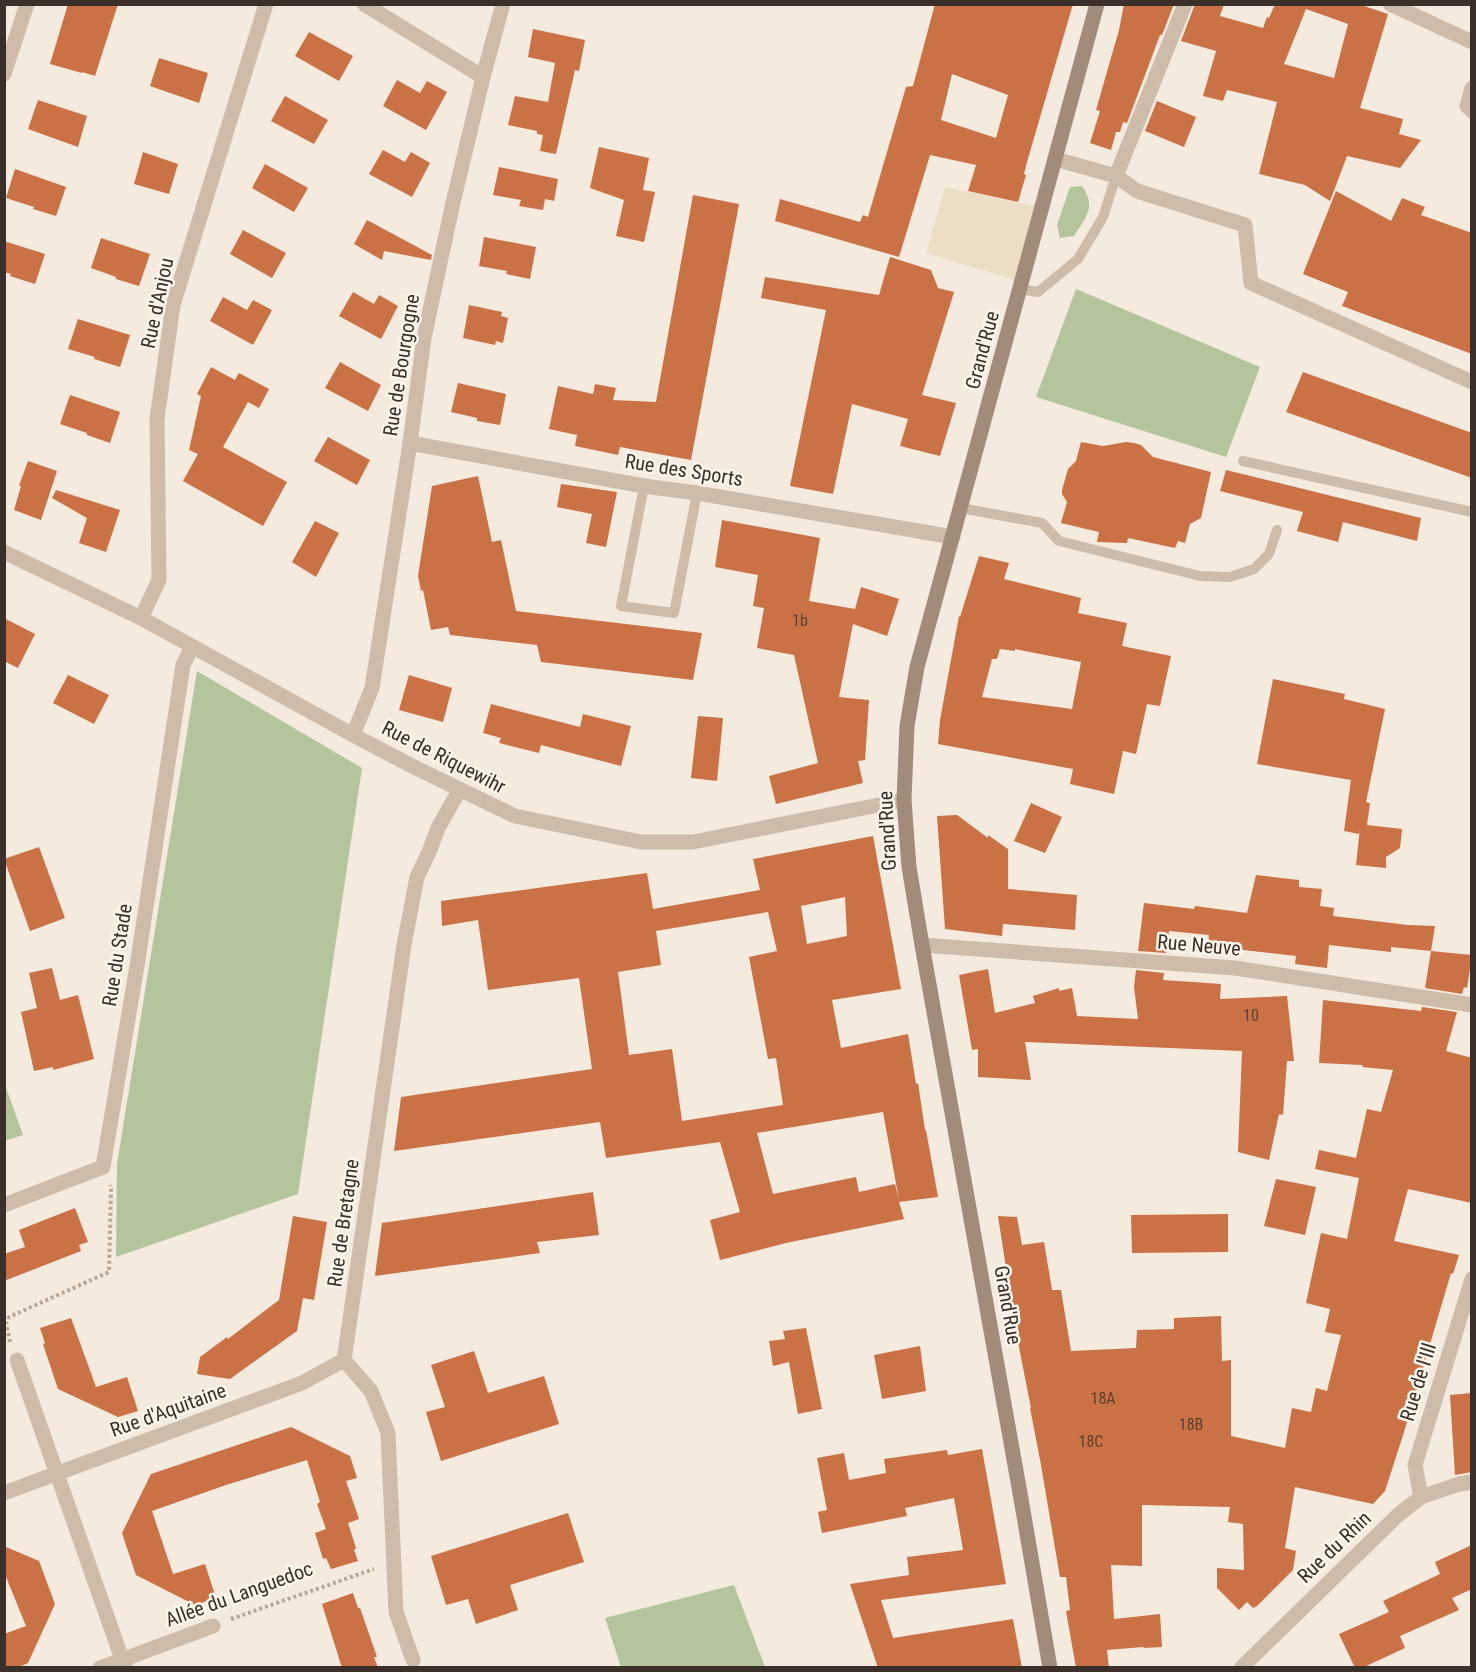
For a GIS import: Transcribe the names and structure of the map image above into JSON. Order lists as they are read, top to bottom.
{
  "streets": {
    "main road": ["Grand'Rue"],
    "street": [
      "Rue d'Anjou",
      "Rue de Bourgogne",
      "Rue des Sports",
      "Rue de Riquewihr",
      "Rue Neuve",
      "Rue du Stade",
      "Rue de Bretagne",
      "Rue de l'Ill",
      "Rue d'Aquitaine",
      "Rue du Rhin",
      "Allée du Languedoc"
    ]
  },
  "crossings": [
    ["Rue d'Anjou", "Rue de Riquewihr"],
    ["Grand'Rue", "Rue des Sports"],
    ["Grand'Rue", "Rue de Riquewihr"],
    ["Grand'Rue", "Rue Neuve"],
    ["Rue de Bourgogne", "Rue des Sports"],
    ["Rue de Bourgogne", "Rue de Riquewihr"],
    ["Rue de Riquewihr", "Rue du Stade"],
    ["Rue de Riquewihr", "Rue de Bretagne"],
    ["Rue de Bretagne", "Rue d'Aquitaine"],
    ["Rue de l'Ill", "Rue du Rhin"]
  ],
  "house_numbers": [
    "1b",
    "10",
    "18A",
    "18B",
    "18C"
  ]
}
